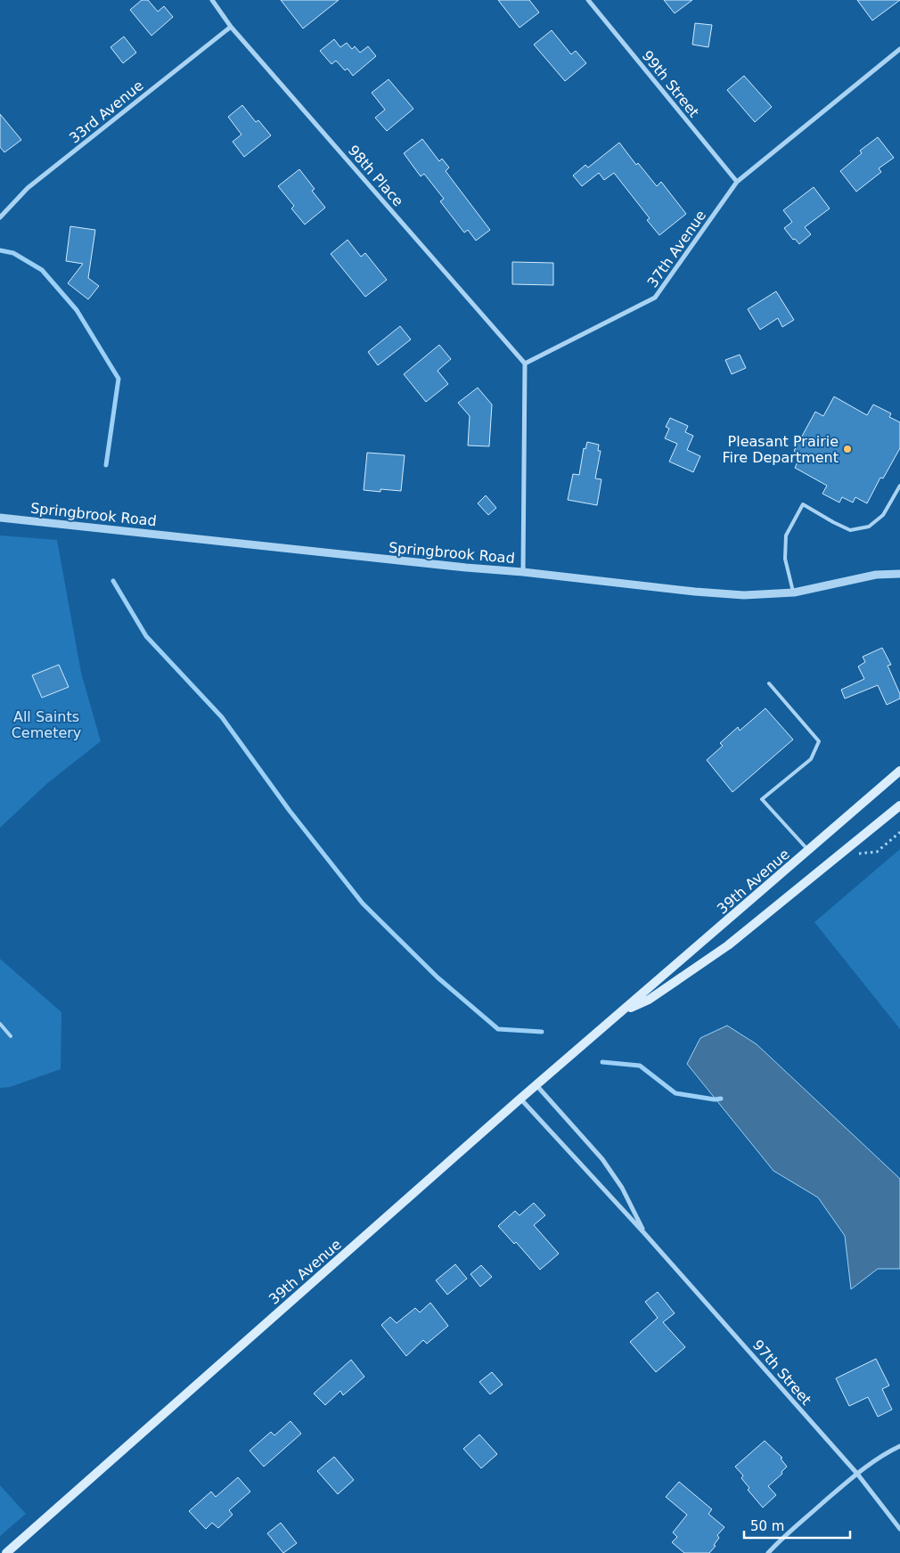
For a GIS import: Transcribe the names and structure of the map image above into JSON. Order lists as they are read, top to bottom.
{
  "streets": {
    "main road": ["39th Avenue"],
    "street": [
      "99th Street",
      "33rd Avenue",
      "98th Place",
      "37th Avenue",
      "Springbrook Road",
      "97th Street"
    ]
  },
  "crossings": [
    ["99th Street", "37th Avenue"],
    ["33rd Avenue", "98th Place"],
    ["98th Place", "37th Avenue"],
    ["39th Avenue", "97th Street"]
  ],
  "parks": ["All Saints Cemetery"],
  "places": ["Pleasant Prairie Fire Department"],
  "scale_bar": "50 m"
}
